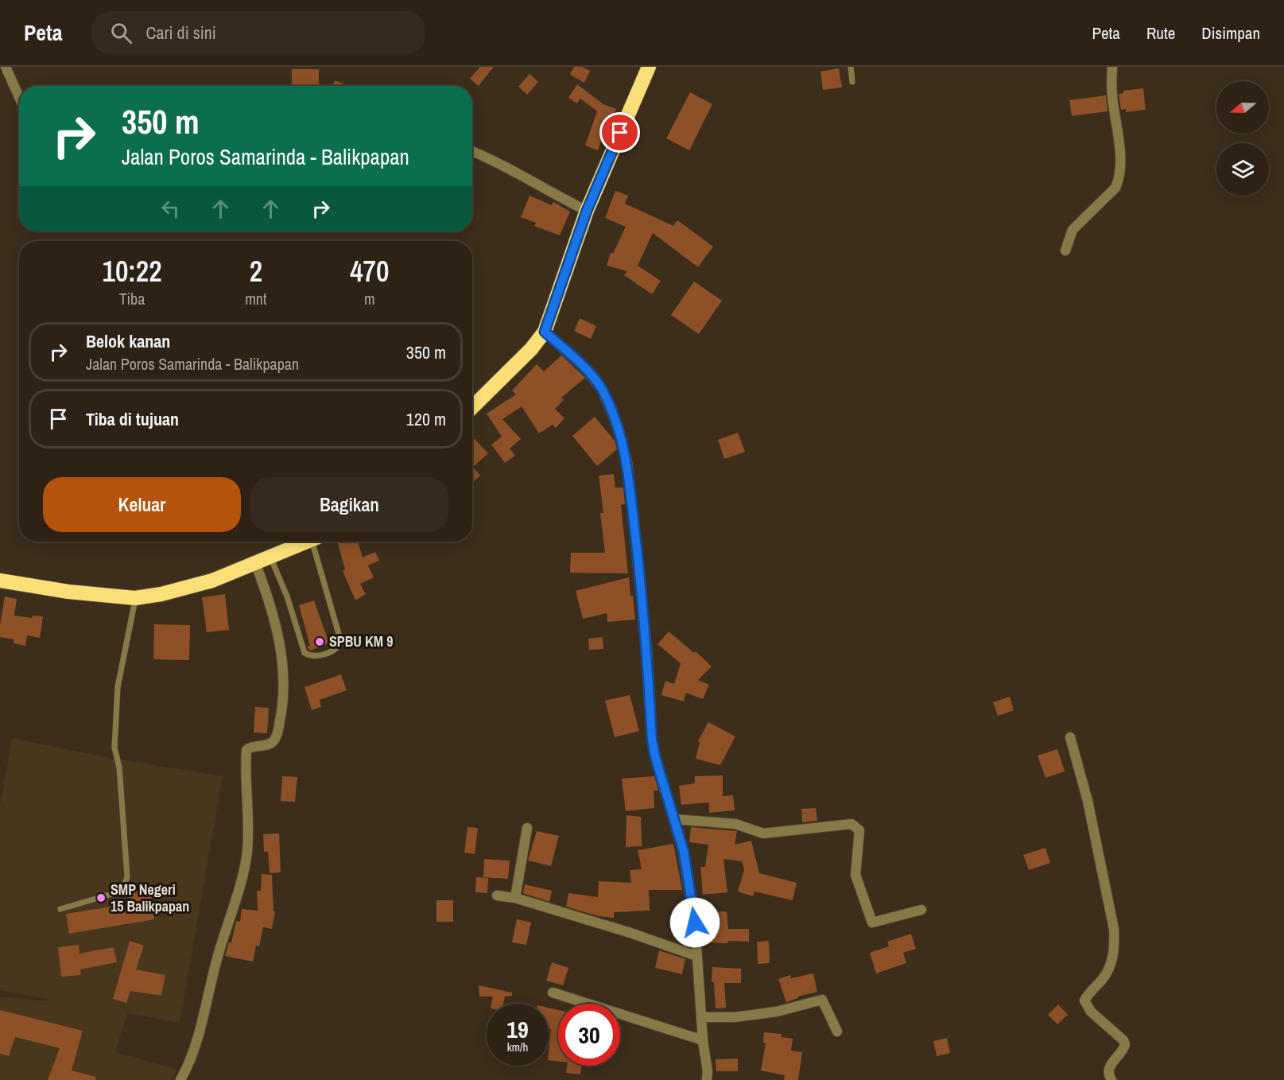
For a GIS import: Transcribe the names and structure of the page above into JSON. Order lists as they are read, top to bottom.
{
  "places": ["SPBU KM 9", "SMP Negeri 15 Balikpapan"],
  "north": "left",
  "page": {
    "header": "Peta",
    "search": "Cari di sini",
    "nav": ["Peta", "Rute", "Disimpan"],
    "turn": ["350 m", "Jalan Poros Samarinda - Balikpapan"],
    "eta": [
      "10:22",
      "Tiba",
      "2",
      "mnt",
      "470",
      "m"
    ],
    "list": [
      {
        "name": "Belok kanan",
        "note": "Jalan Poros Samarinda - Balikpapan",
        "value": "350 m"
      },
      {
        "name": "Tiba di tujuan",
        "value": "120 m"
      }
    ],
    "buttons": ["Keluar", "Bagikan"],
    "speed": "19 km/h",
    "limit": "30"
  }
}
